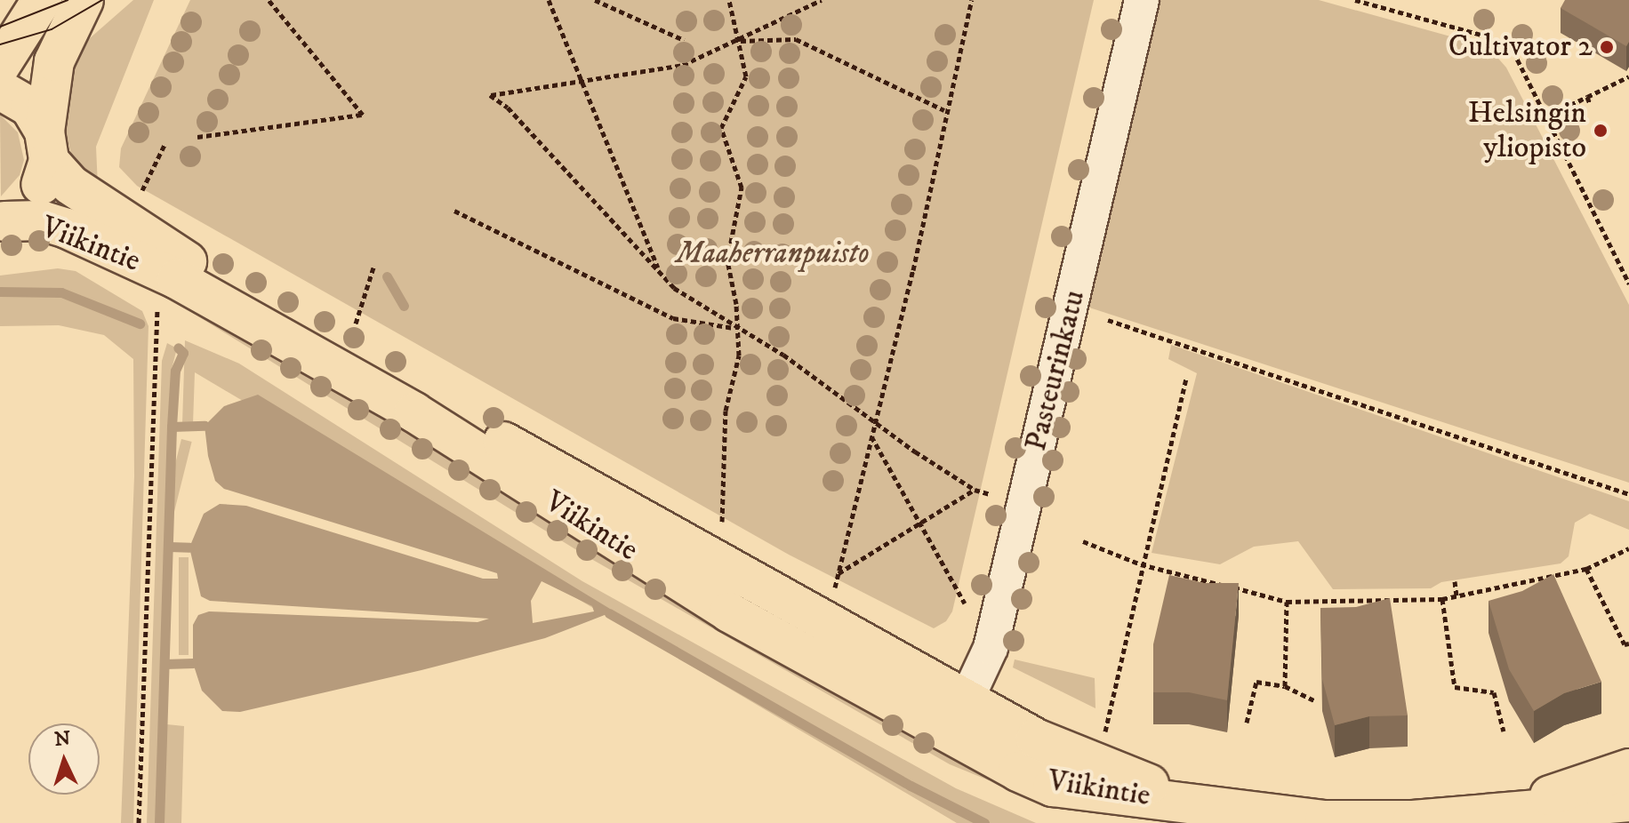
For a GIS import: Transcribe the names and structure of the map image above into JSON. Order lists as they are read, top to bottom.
{
  "streets": {
    "main road": ["Viikintie"],
    "street": ["Pasteurinkatu"]
  },
  "crossings": [
    ["Viikintie", "Pasteurinkatu"]
  ],
  "parks": ["Maaherranpuisto"],
  "places": ["Cultivator 2", "Helsingin yliopisto"],
  "north": "top"
}
